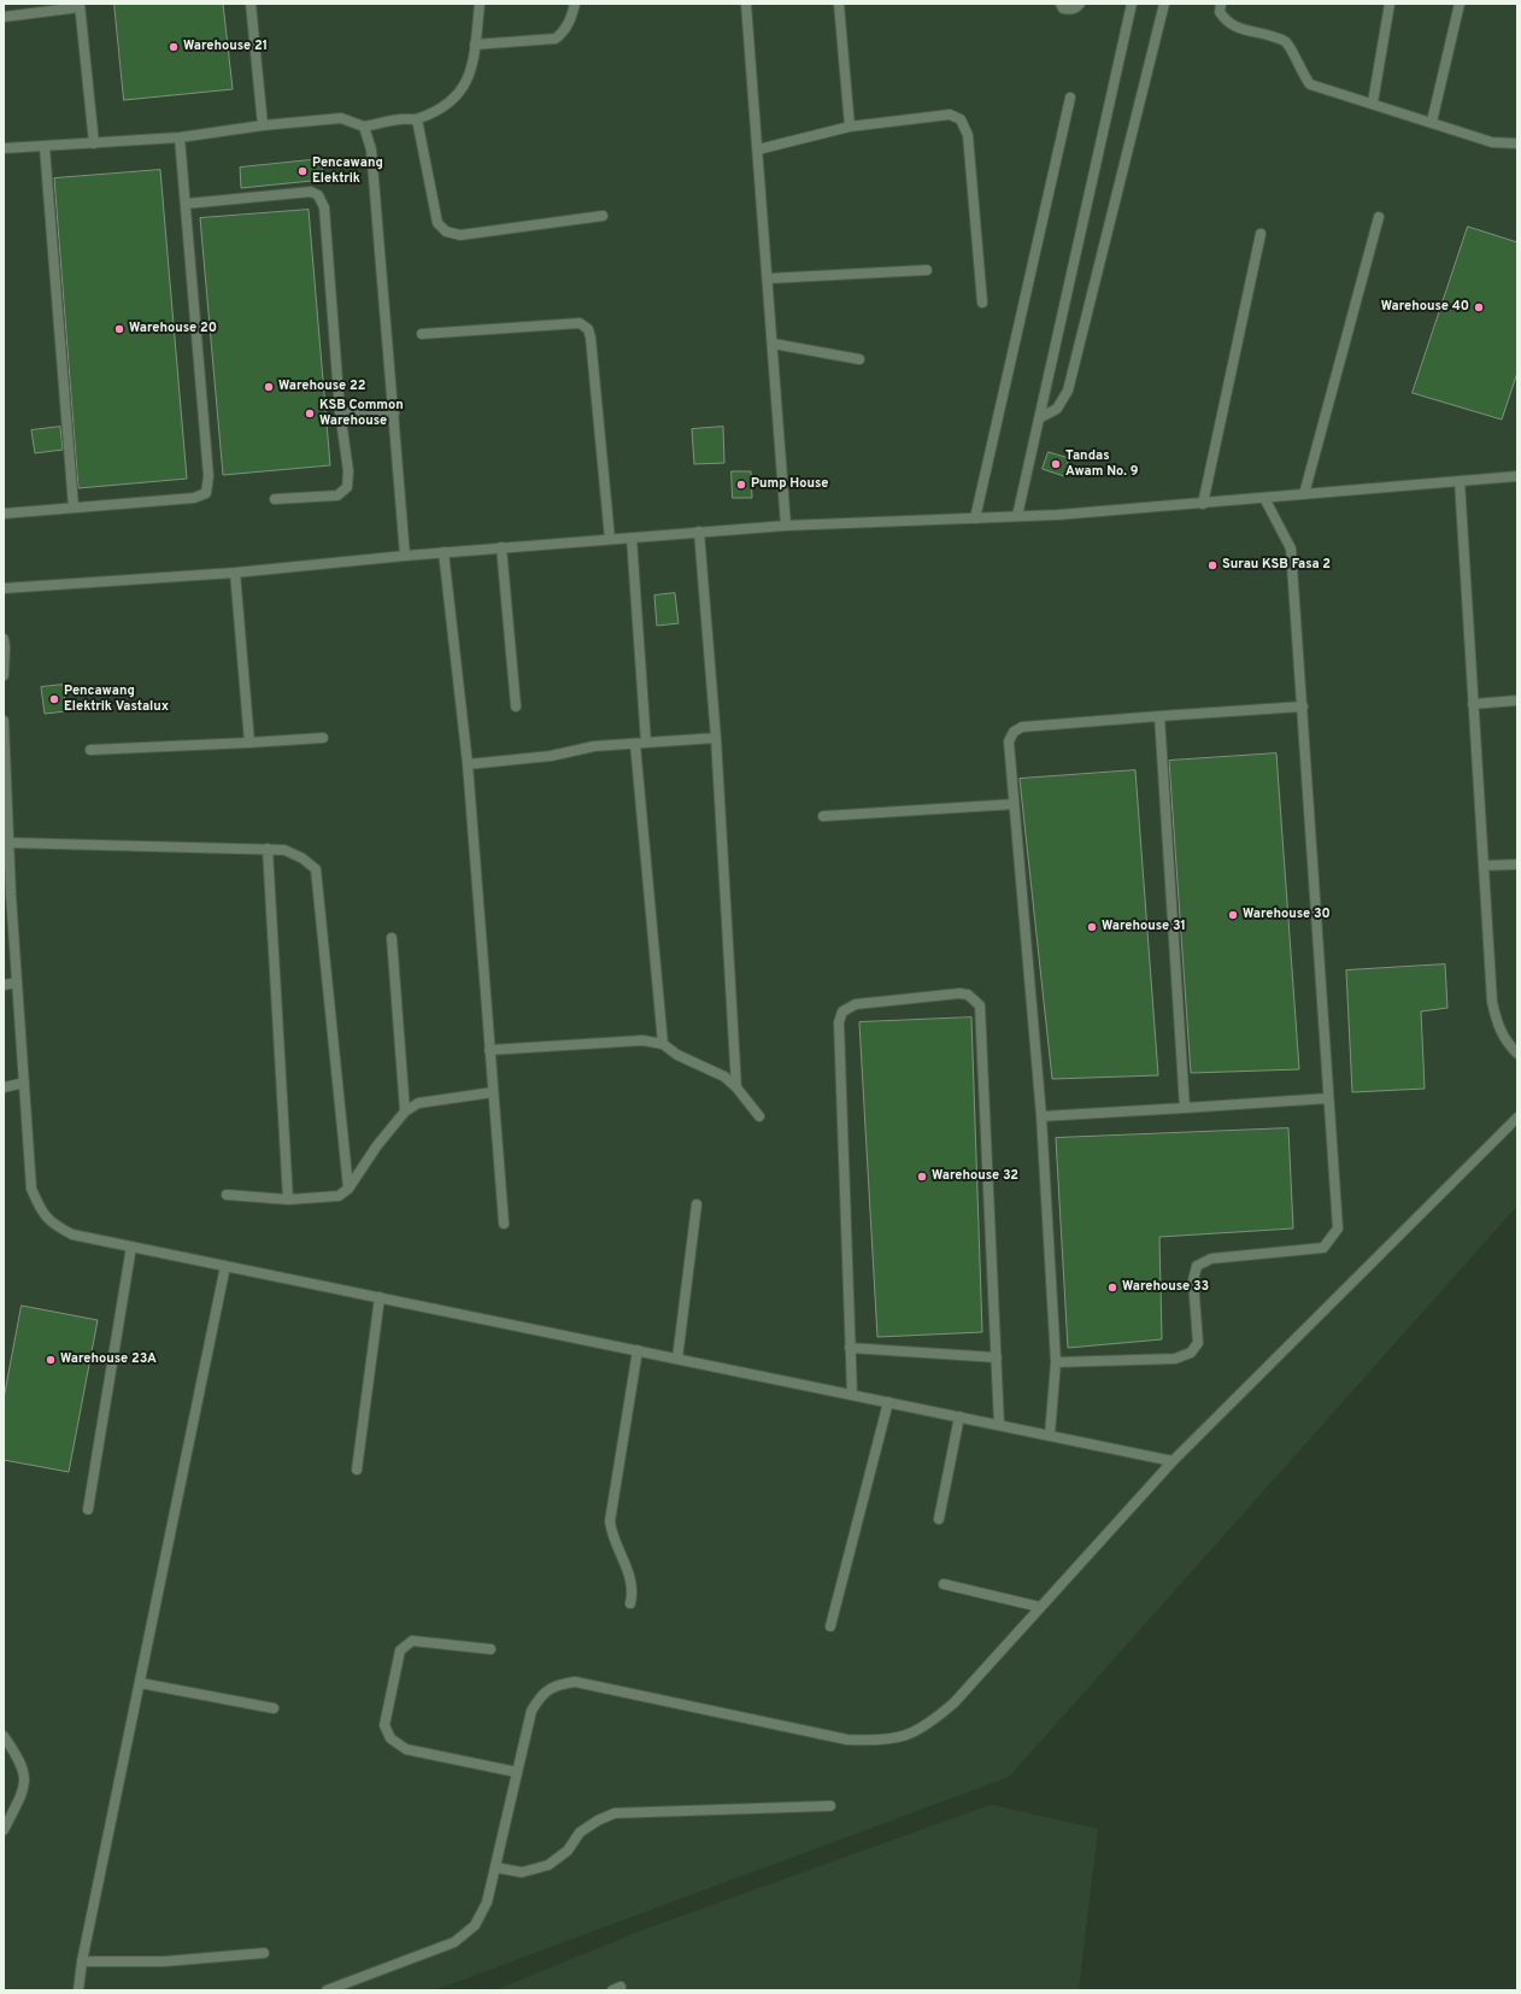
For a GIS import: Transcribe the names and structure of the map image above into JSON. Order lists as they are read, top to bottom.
{
  "places": [
    "Warehouse 21",
    "Pencawang Elektrik",
    "Warehouse 40",
    "Warehouse 20",
    "Warehouse 22",
    "KSB Common Warehouse",
    "Tandas Awam No. 9",
    "Pump House",
    "Surau KSB Fasa 2",
    "Pencawang Elektrik Vastalux",
    "Warehouse 30",
    "Warehouse 31",
    "Warehouse 32",
    "Warehouse 33",
    "Warehouse 23A"
  ]
}
